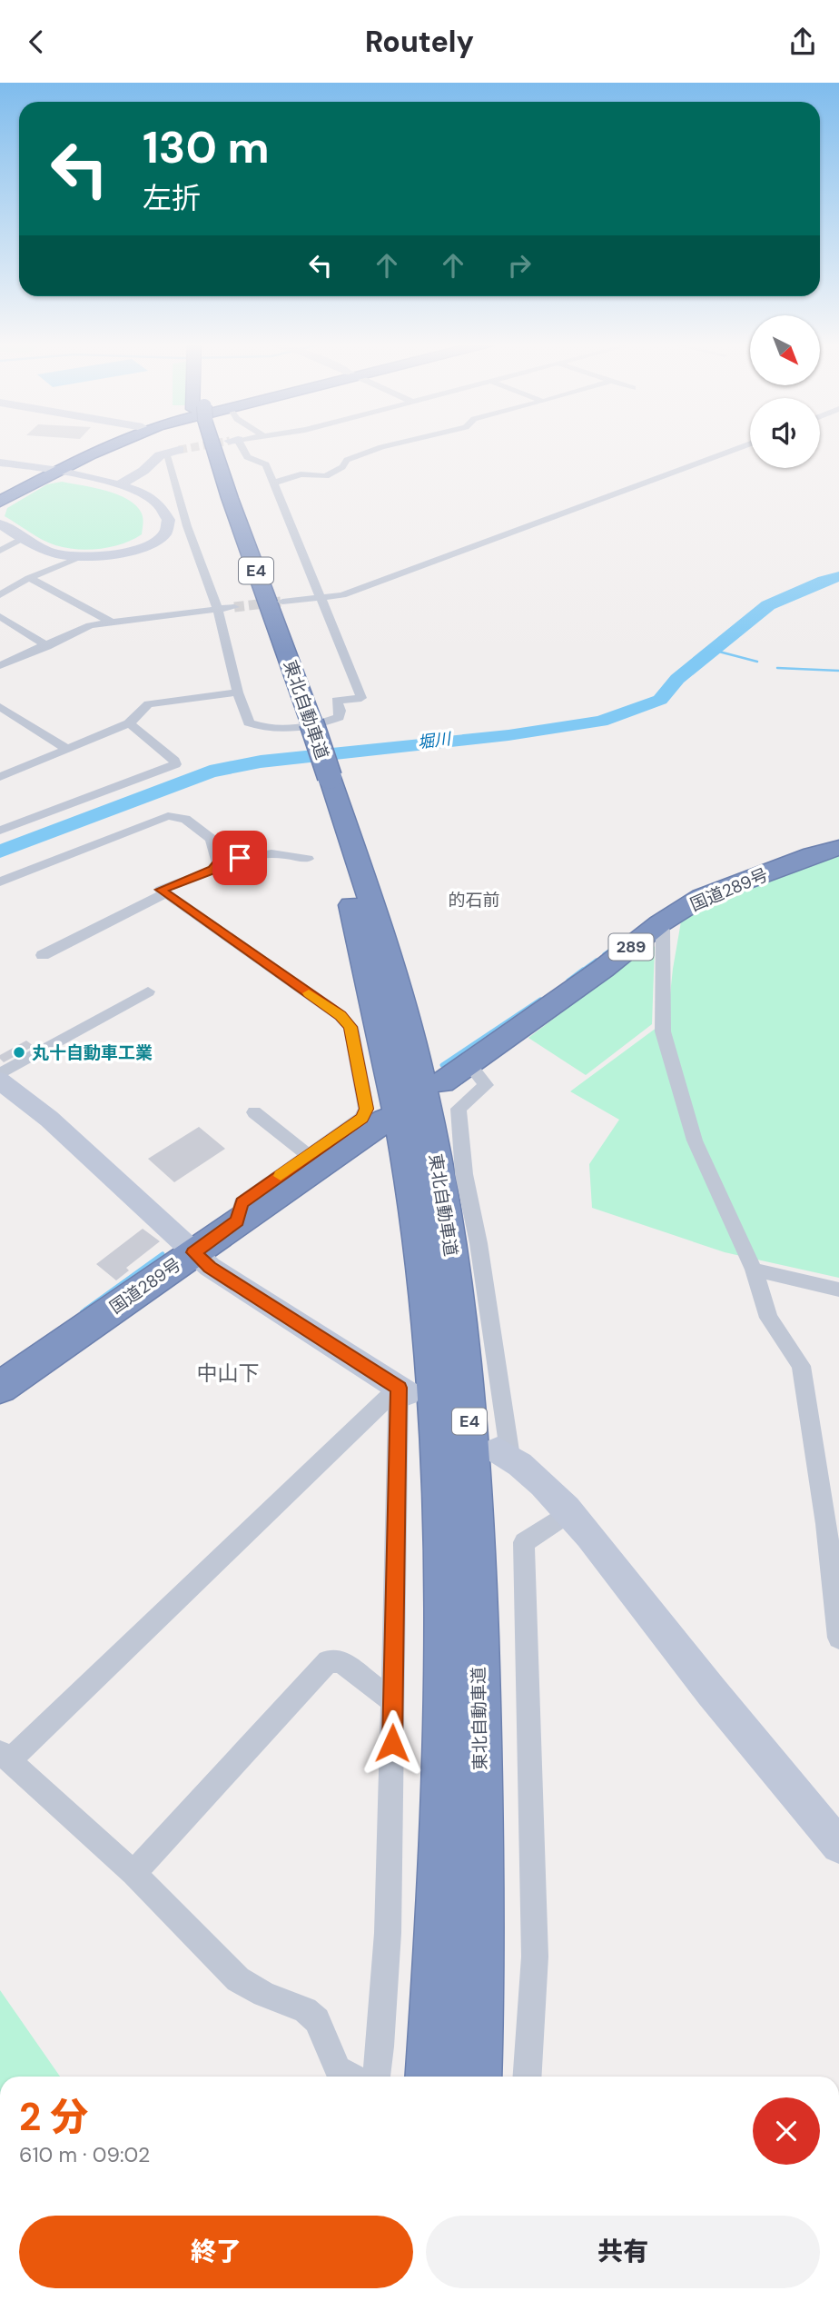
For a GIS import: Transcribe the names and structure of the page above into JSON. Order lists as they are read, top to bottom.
{
  "streets": {
    "highway": [
      "E4",
      "東北自動車道",
      "国道289号",
      "289"
    ]
  },
  "districts": ["的石前", "中山下"],
  "water": ["堀川"],
  "places": ["丸十自動車工業"],
  "north": "bottom right",
  "page": {
    "header": "Routely",
    "turn": ["130 m", "左折"],
    "heading": ["2 分", "610 m · 09:02"],
    "buttons": ["終了", "共有"]
  }
}
